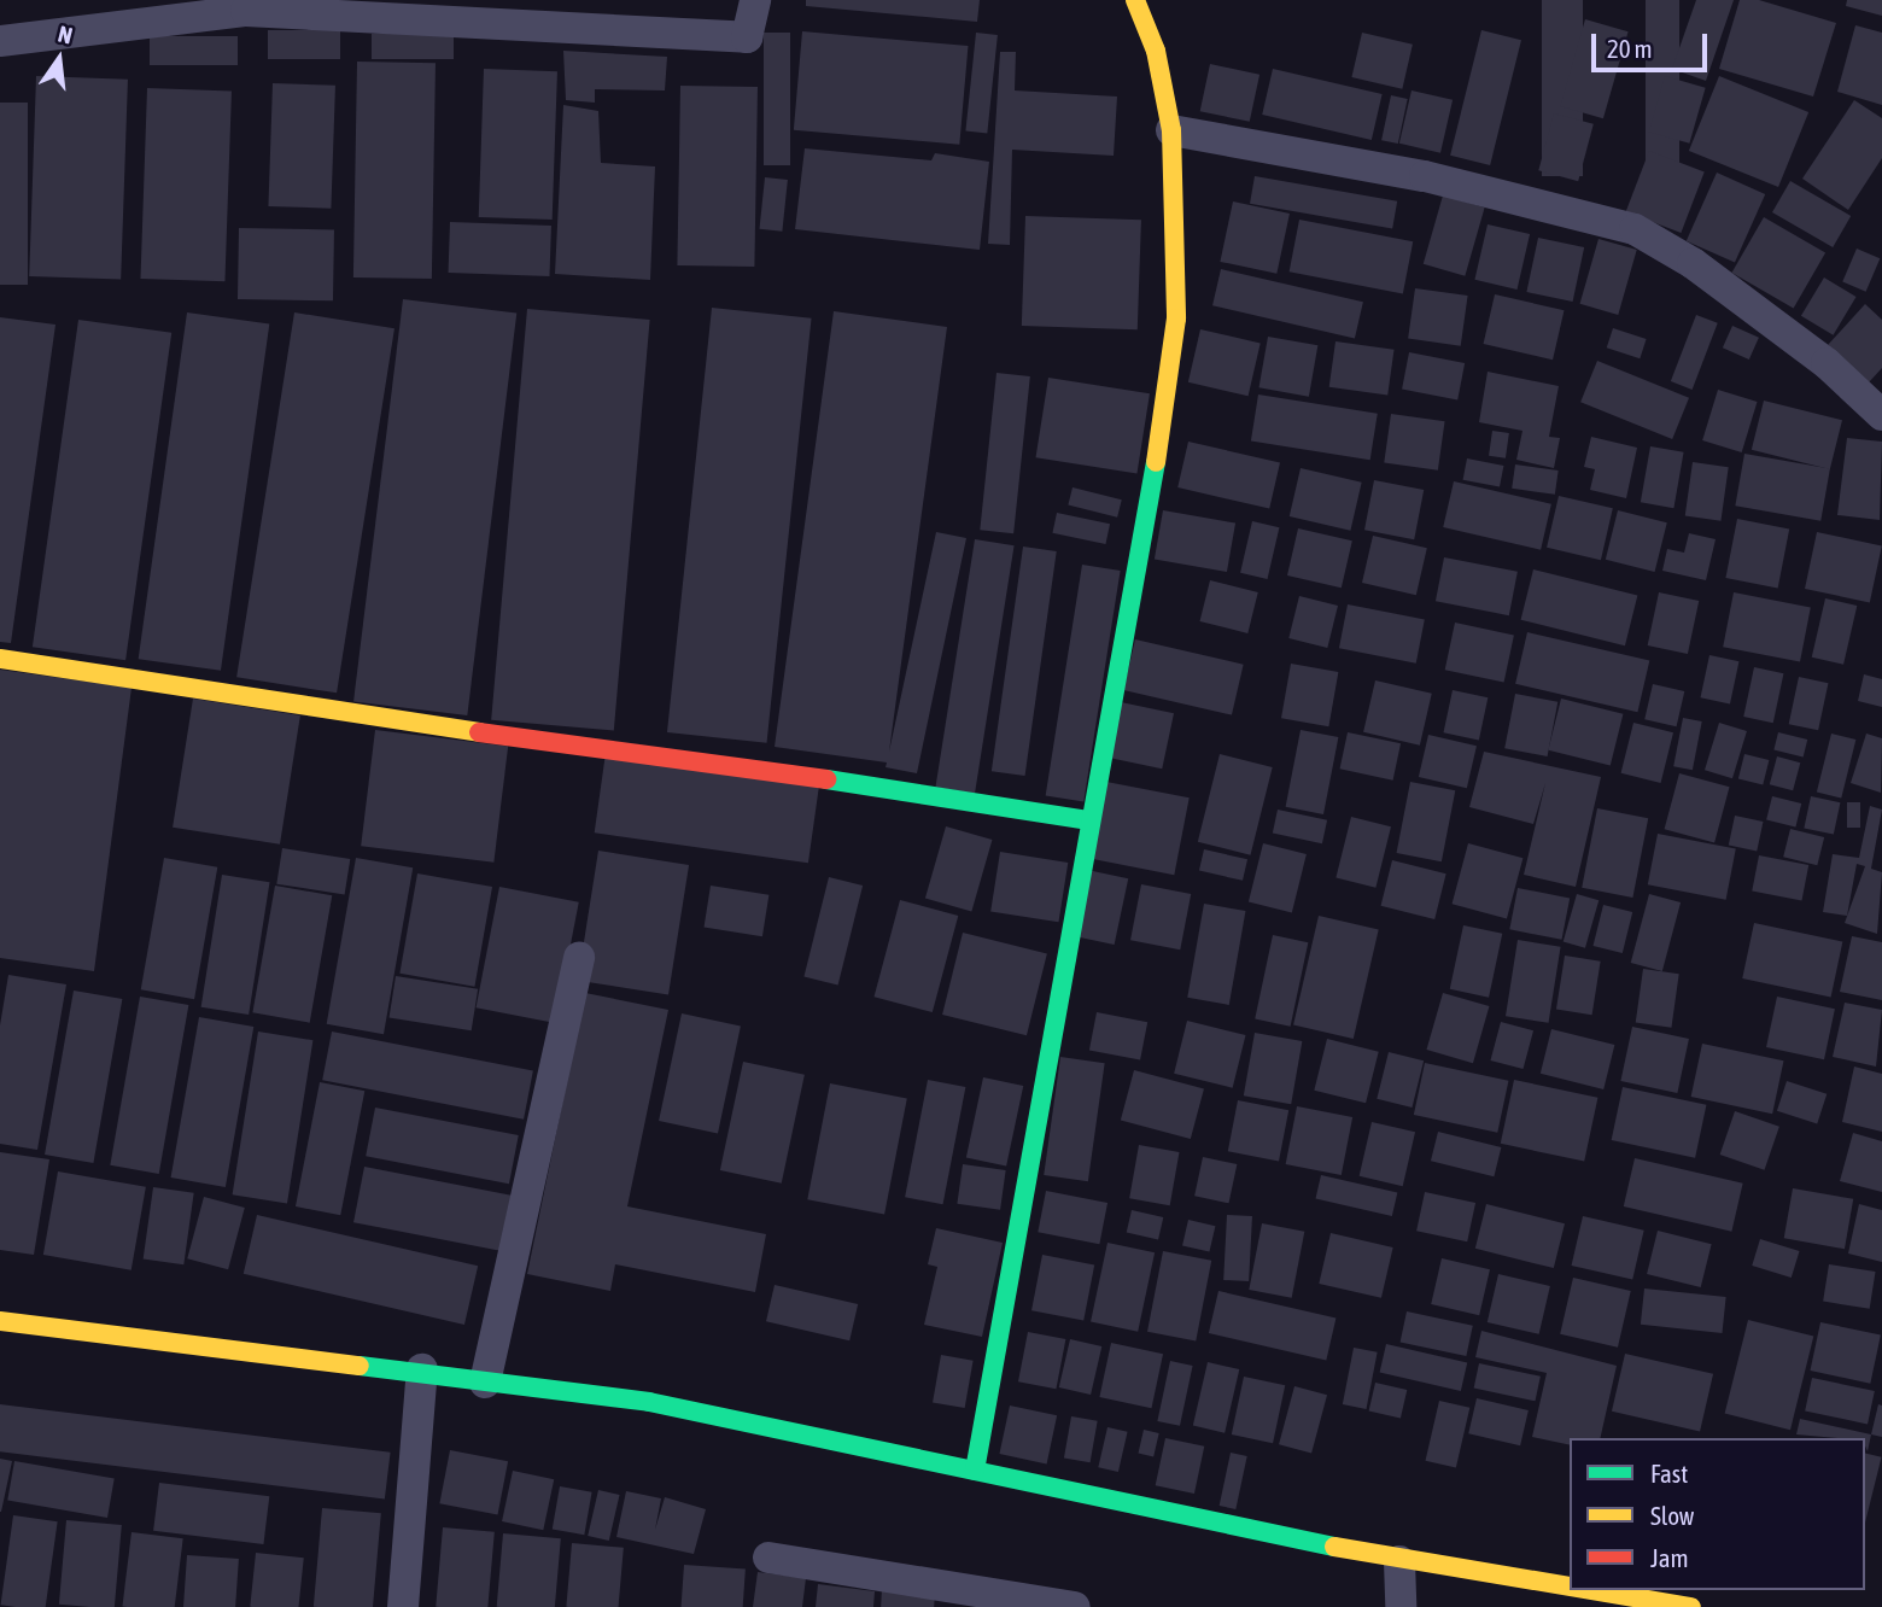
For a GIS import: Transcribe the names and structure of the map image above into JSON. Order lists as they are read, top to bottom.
{
  "legend": ["Fast", "Slow", "Jam"],
  "scale_bar": "20 m",
  "north": "top"
}
